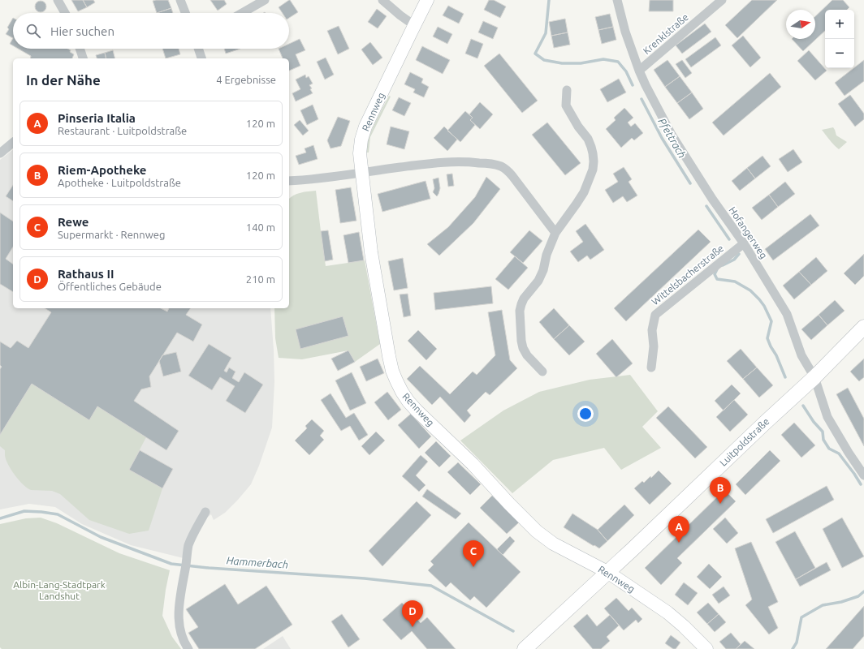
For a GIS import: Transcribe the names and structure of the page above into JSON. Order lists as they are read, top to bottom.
{
  "streets": {
    "main road": ["Rennweg", "Luitpoldstraße"],
    "street": ["Krenklstraße", "Hofangerweg", "Wittelsbacherstraße"]
  },
  "crossings": [
    ["Krenklstraße", "Hofangerweg"],
    ["Rennweg", "Luitpoldstraße"],
    ["Hofangerweg", "Wittelsbacherstraße"],
    ["Hofangerweg", "Luitpoldstraße"]
  ],
  "water": ["Pfettrach", "Hammerbach"],
  "parks": ["Albin-Lang-Stadtpark Landshut"],
  "north": "right",
  "page": {
    "map_buttons": ["+", "−"],
    "search": "Hier suchen",
    "heading": ["In der Nähe", "4 Ergebnisse"],
    "list": [
      {
        "mark": "A",
        "name": "Pinseria Italia",
        "note": "Restaurant · Luitpoldstraße",
        "value": "120 m"
      },
      {
        "mark": "B",
        "name": "Riem-Apotheke",
        "note": "Apotheke · Luitpoldstraße",
        "value": "120 m"
      },
      {
        "mark": "C",
        "name": "Rewe",
        "note": "Supermarkt · Rennweg",
        "value": "140 m"
      },
      {
        "mark": "D",
        "name": "Rathaus II",
        "note": "Öffentliches Gebäude",
        "value": "210 m"
      }
    ],
    "pins": [
      "B",
      "A",
      "C",
      "D"
    ]
  }
}
